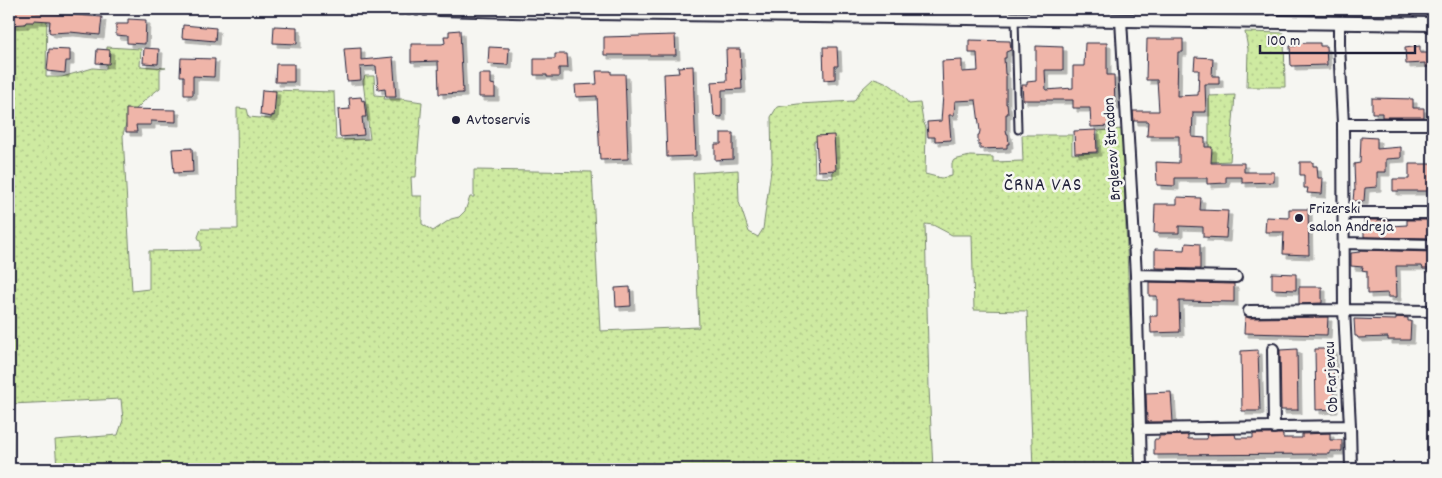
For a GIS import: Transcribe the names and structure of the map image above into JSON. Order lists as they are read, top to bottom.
{
  "streets": {
    "street": ["Brglezov štradon", "Ob Farjevcu"]
  },
  "crossings": [
    ["Brglezov štradon", "Ob Farjevcu"]
  ],
  "districts": ["ČRNA VAS"],
  "places": ["Avtoservis", "Frizerski salon Andreja"],
  "scale_bar": "100 m"
}
